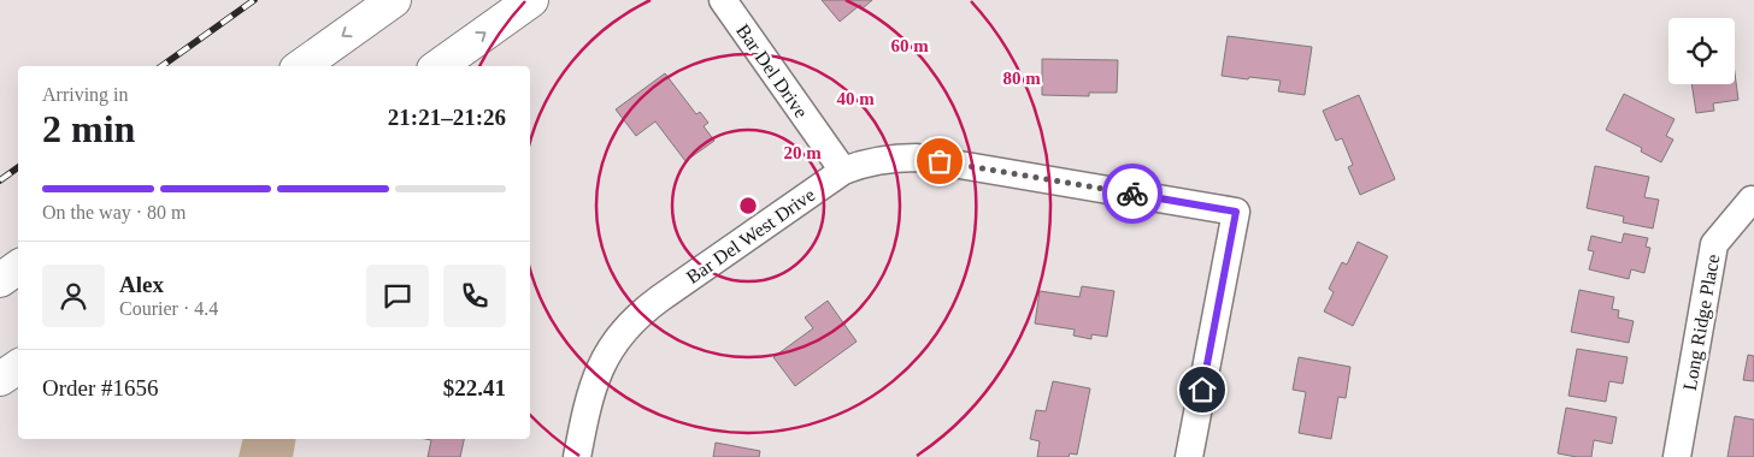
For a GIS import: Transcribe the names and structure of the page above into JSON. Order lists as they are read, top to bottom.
{
  "streets": {
    "street": ["Bar Del Drive", "Bar Del West Drive", "Long Ridge Place"]
  },
  "crossings": [
    ["Bar Del Drive", "Bar Del West Drive"]
  ],
  "page": {
    "heading": ["2 min", "Arriving in", "21:21–21:26"],
    "panel": [
      "Alex",
      "Courier · 4.4",
      "Order #1656",
      "$22.41"
    ],
    "bar": "On the way · 80 m"
  },
  "rings": [
    "60 m",
    "80 m",
    "40 m",
    "20 m"
  ]
}
